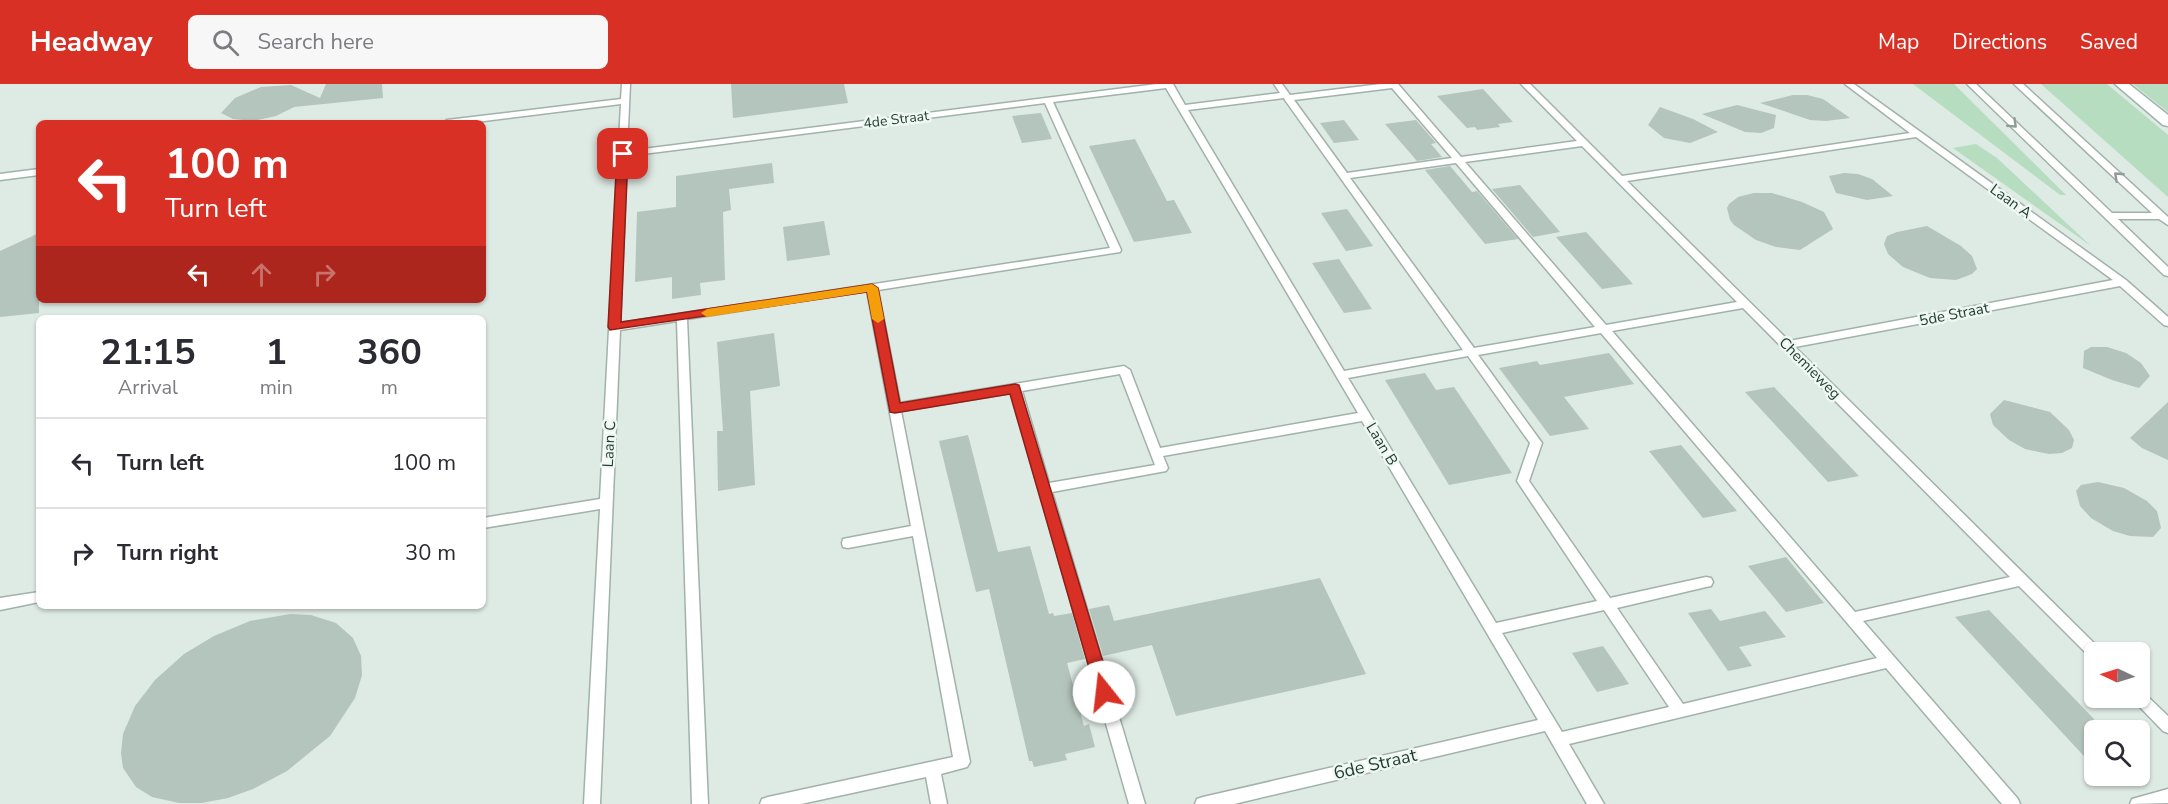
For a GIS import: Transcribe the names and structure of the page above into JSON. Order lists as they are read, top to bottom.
{
  "streets": {
    "lane": [
      "4de Straat",
      "Laan A",
      "5de Straat",
      "Chemieweg",
      "Laan C",
      "Laan B",
      "6de Straat"
    ]
  },
  "crossings": [
    ["4de Straat", "Laan C"],
    ["4de Straat", "Laan B"],
    ["Laan A", "5de Straat"],
    ["5de Straat", "Chemieweg"],
    ["Laan B", "6de Straat"]
  ],
  "north": "left",
  "page": {
    "header": "Headway",
    "search": "Search here",
    "nav": ["Map", "Directions", "Saved"],
    "turn": ["100 m", "Turn left"],
    "eta": [
      "21:15",
      "Arrival",
      "1",
      "min",
      "360",
      "m"
    ],
    "list": [
      {
        "name": "Turn left",
        "value": "100 m"
      },
      {
        "name": "Turn right",
        "value": "30 m"
      }
    ]
  }
}
